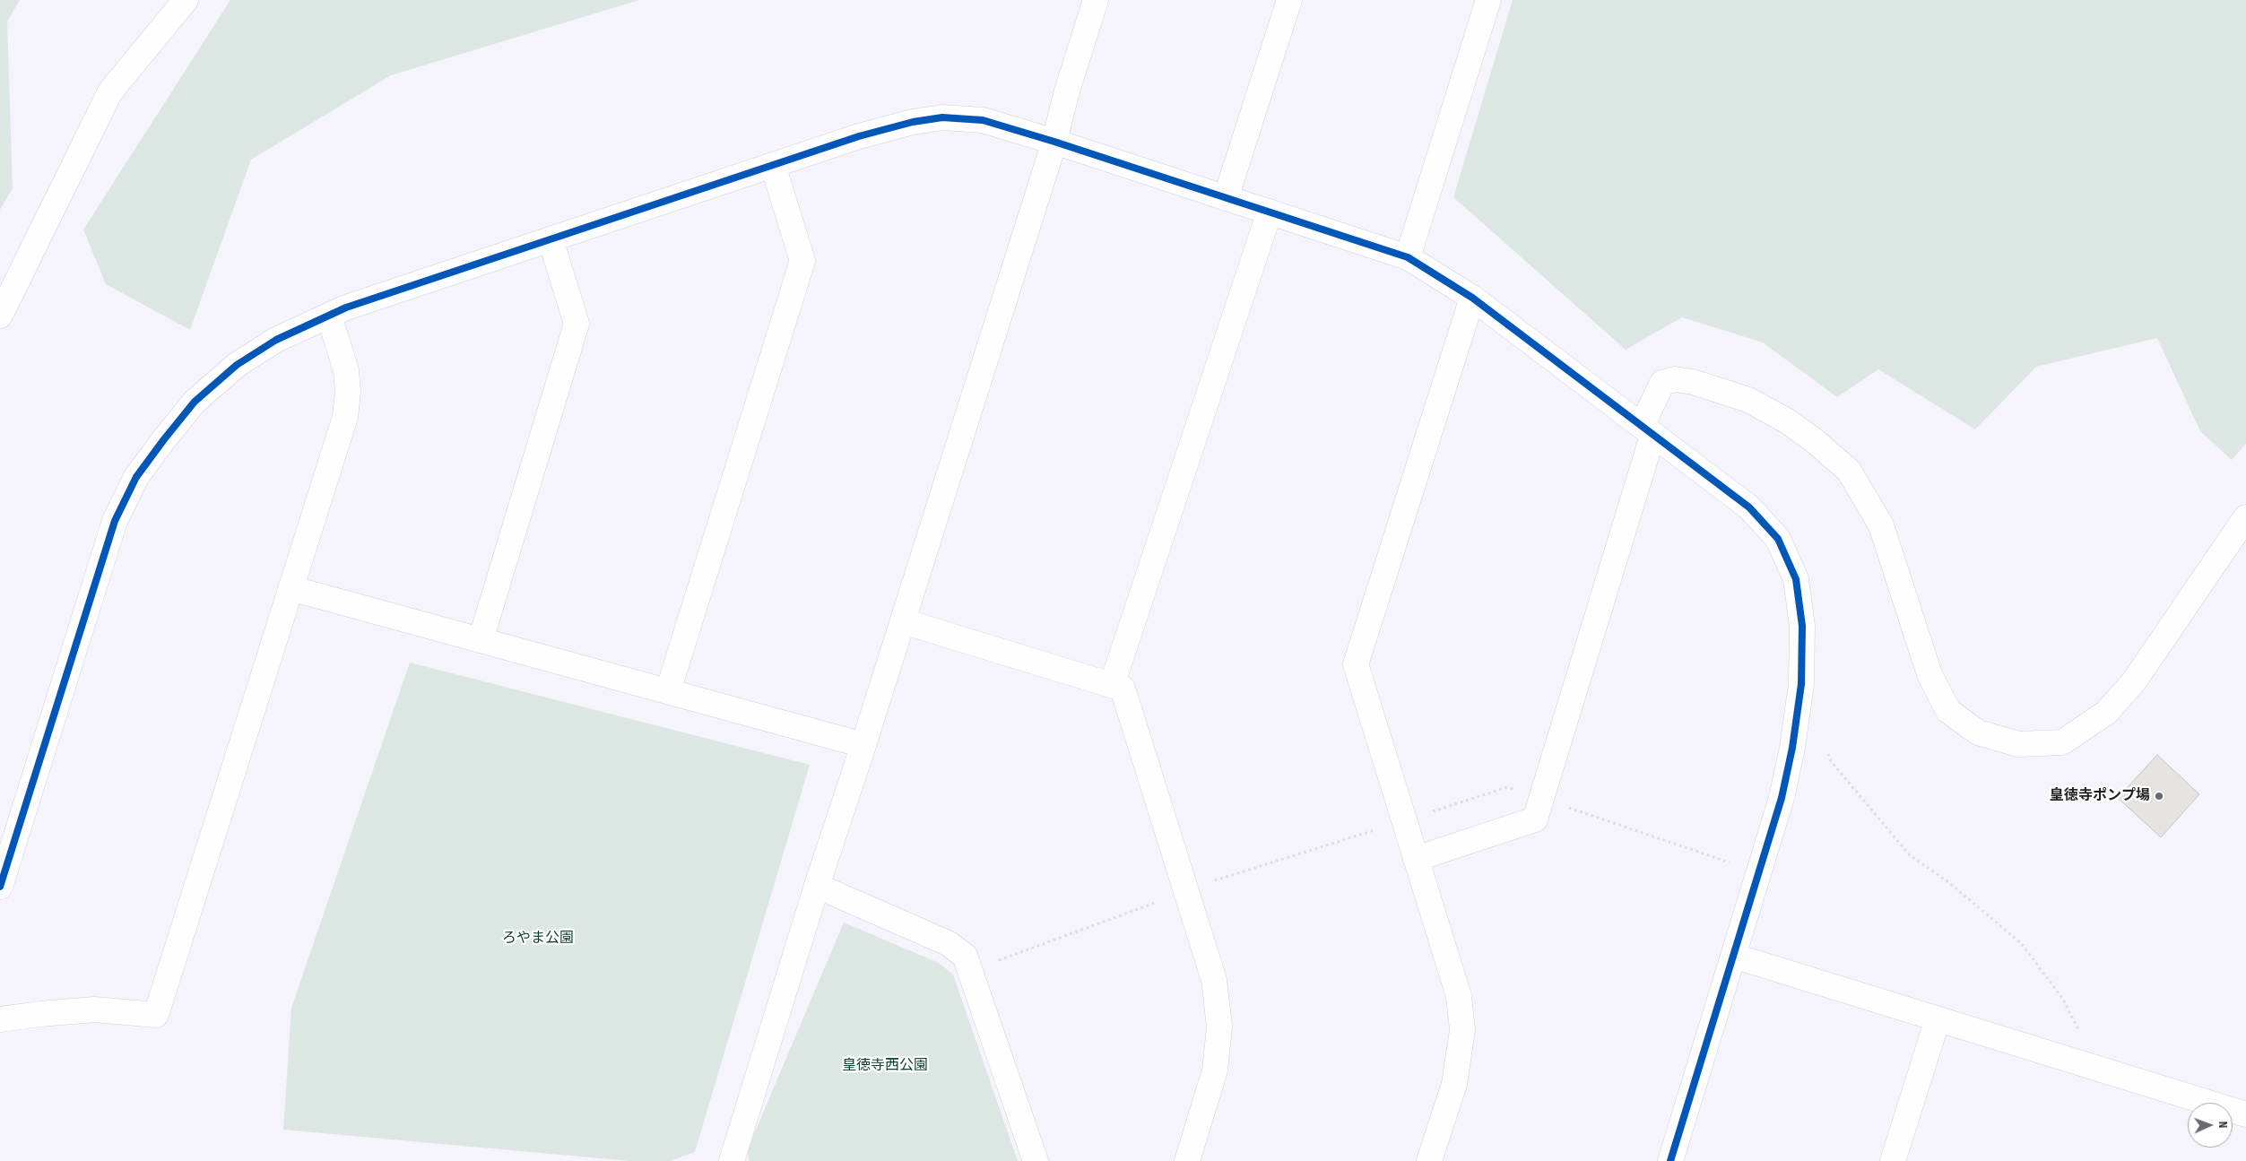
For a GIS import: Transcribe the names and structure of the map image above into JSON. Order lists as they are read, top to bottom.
{
  "parks": ["ろやま公園", "皇徳寺西公園"],
  "places": ["皇徳寺ポンプ場"],
  "north": "right"
}
